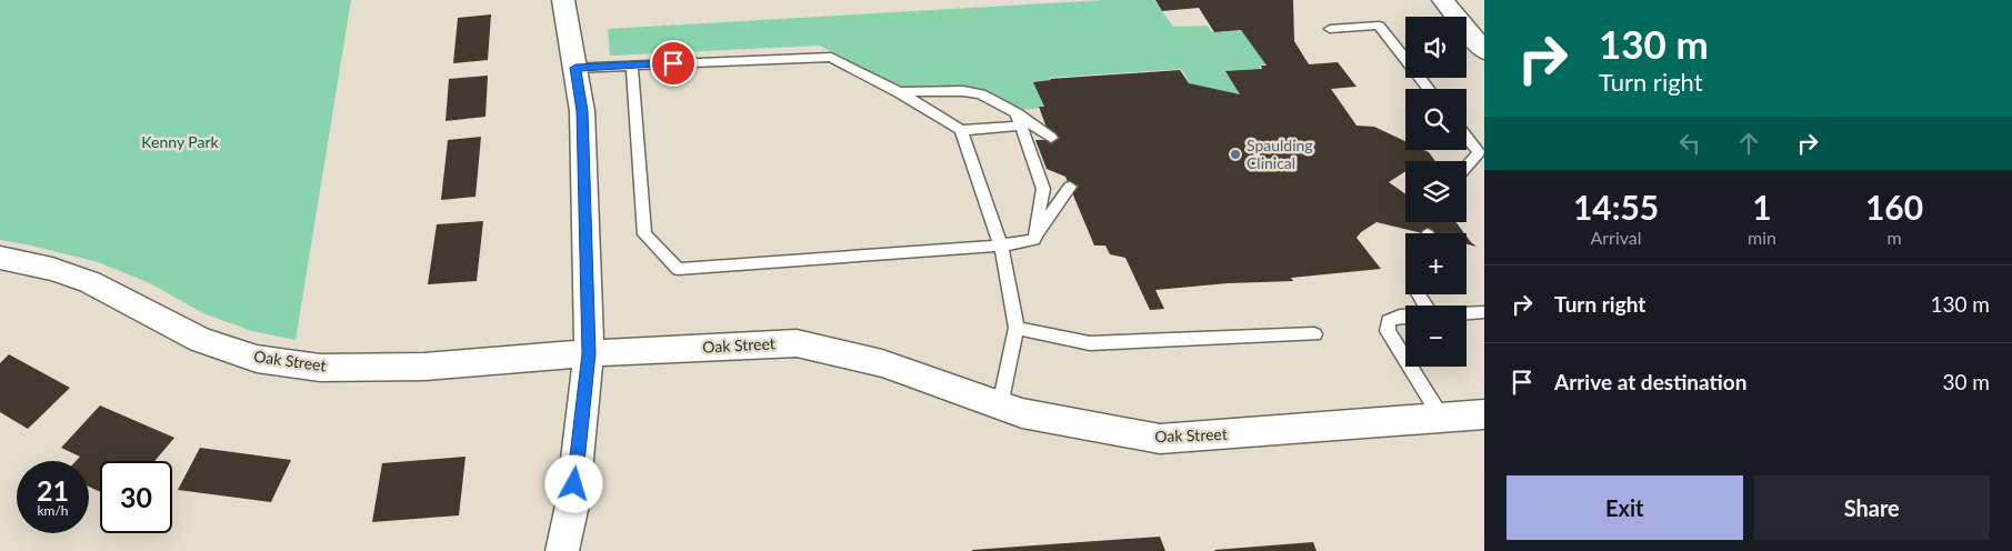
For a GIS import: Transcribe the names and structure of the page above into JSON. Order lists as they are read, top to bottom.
{
  "streets": {
    "street": ["Oak Street"]
  },
  "parks": ["Kenny Park"],
  "places": ["Spaulding Clinical"],
  "page": {
    "turn": ["130 m", "Turn right"],
    "map_buttons": ["+", "−"],
    "eta": [
      "14:55",
      "Arrival",
      "1",
      "min",
      "160",
      "m"
    ],
    "list": [
      {
        "name": "Turn right",
        "value": "130 m"
      },
      {
        "name": "Arrive at destination",
        "value": "30 m"
      }
    ],
    "speed": "21 km/h",
    "limit": "30",
    "buttons": ["Exit", "Share"]
  }
}
